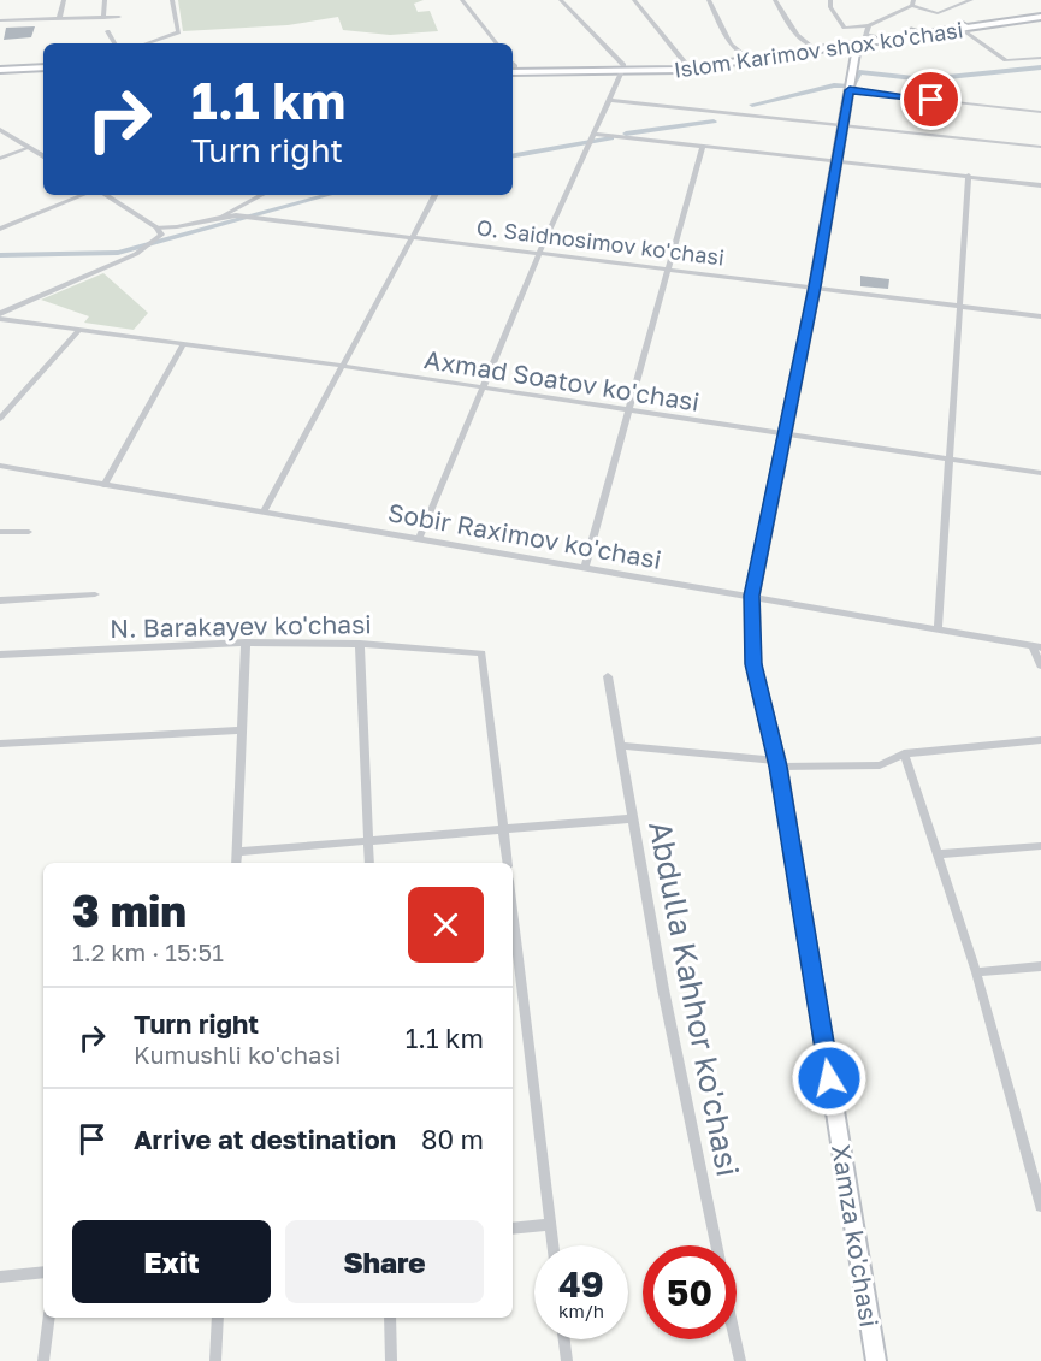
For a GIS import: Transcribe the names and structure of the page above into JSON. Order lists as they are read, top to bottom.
{
  "streets": {
    "main road": ["Islom Karimov shox ko'chasi", "Xamza ko'chasi"],
    "street": [
      "O. Saidnosimov ko'chasi",
      "Axmad Soatov ko'chasi",
      "Sobir Raximov ko'chasi",
      "N. Barakayev ko'chasi",
      "Abdulla Kahhor ko'chasi"
    ]
  },
  "crossings": [
    ["Islom Karimov shox ko'chasi", "Xamza ko'chasi"],
    ["O. Saidnosimov ko'chasi", "Axmad Soatov ko'chasi"],
    ["O. Saidnosimov ko'chasi", "Xamza ko'chasi"],
    ["Axmad Soatov ko'chasi", "Xamza ko'chasi"],
    ["Sobir Raximov ko'chasi", "Xamza ko'chasi"]
  ],
  "page": {
    "turn": ["1.1 km", "Turn right"],
    "heading": ["3 min", "1.2 km · 15:51"],
    "list": [
      {
        "name": "Turn right",
        "note": "Kumushli ko'chasi",
        "value": "1.1 km"
      },
      {
        "name": "Arrive at destination",
        "value": "80 m"
      }
    ],
    "buttons": ["Exit", "Share"],
    "speed": "49 km/h",
    "limit": "50"
  }
}
